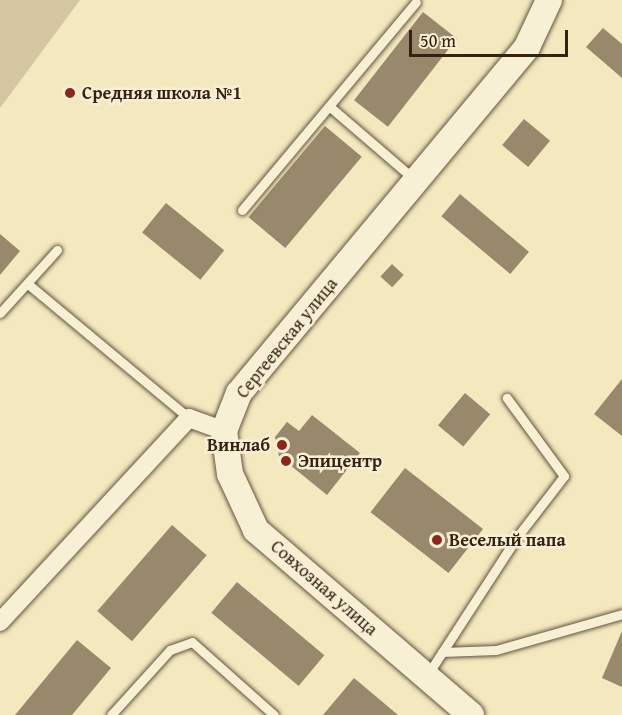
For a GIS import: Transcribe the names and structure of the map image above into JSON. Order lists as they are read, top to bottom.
{
  "streets": {
    "main road": ["Сергеевская улица", "Совхозная улица"]
  },
  "crossings": [
    ["Сергеевская улица", "Совхозная улица"]
  ],
  "places": [
    "Средняя школа №1",
    "Винлаб",
    "Эпицентр",
    "Веселый папа"
  ],
  "scale_bar": "50 m"
}
